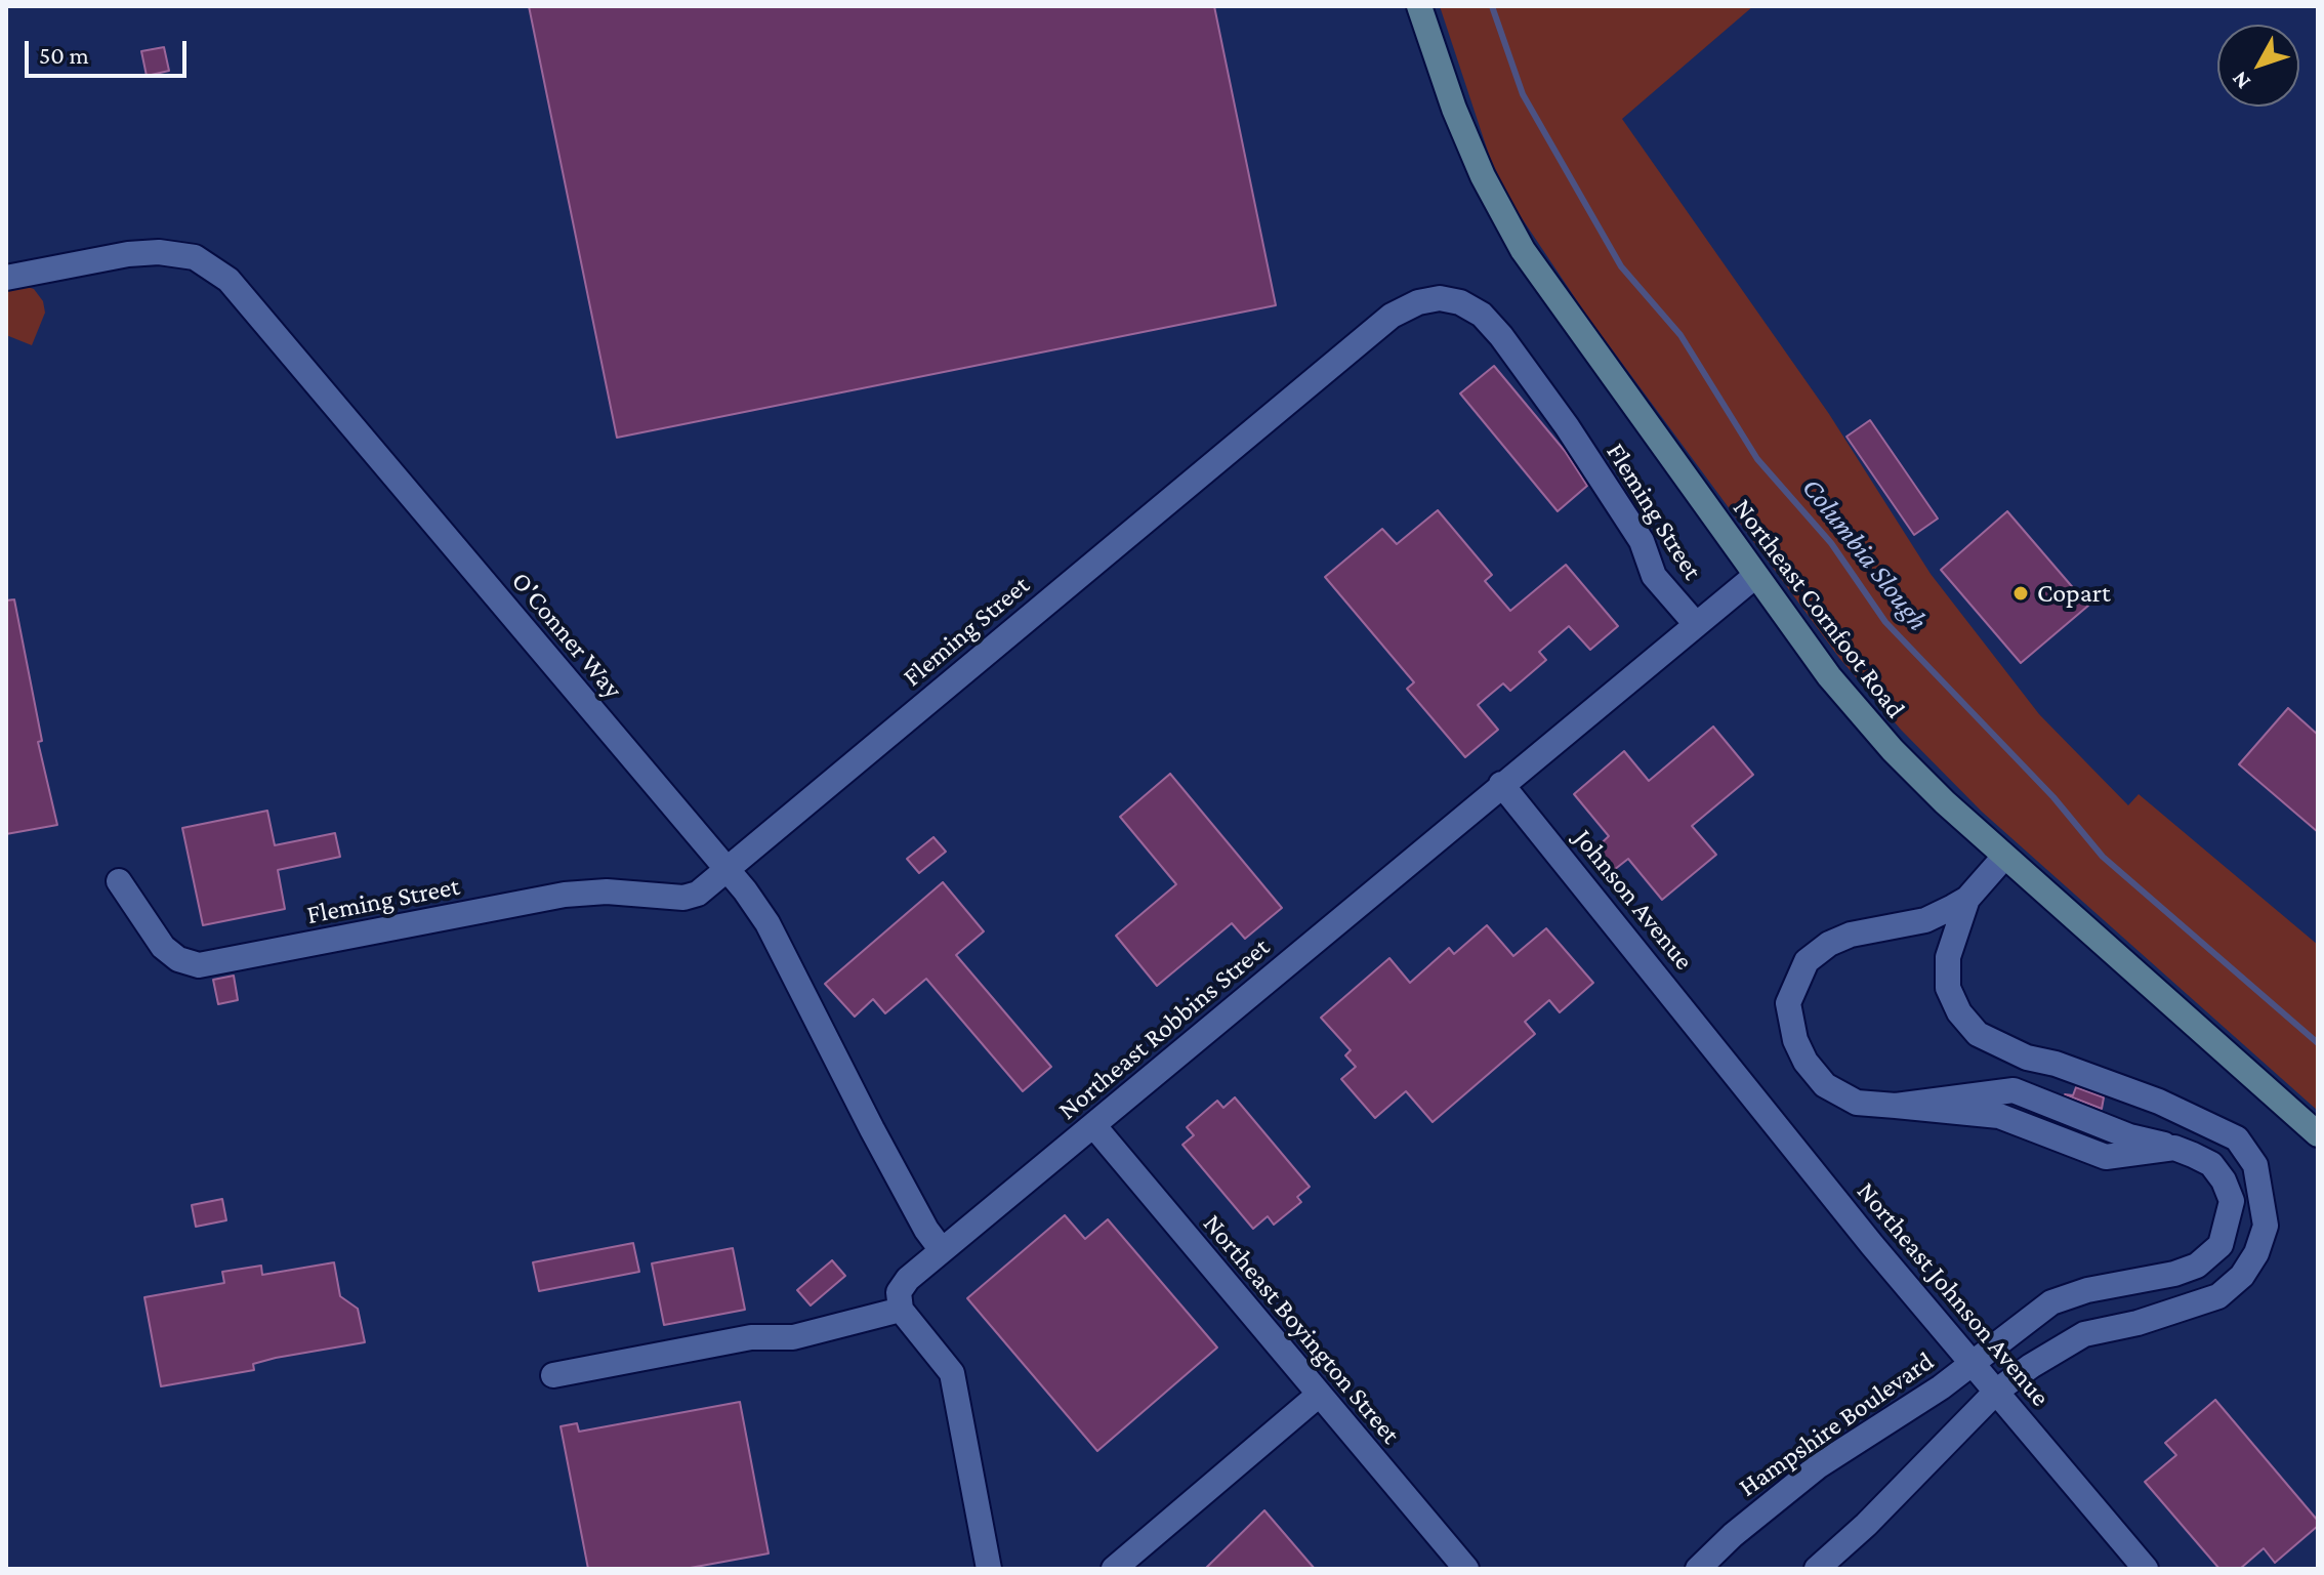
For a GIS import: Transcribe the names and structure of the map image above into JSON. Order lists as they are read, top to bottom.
{
  "streets": {
    "street": [
      "Fleming Street",
      "Northeast Cornfoot Road",
      "O'Conner Way",
      "Johnson Avenue",
      "Northeast Robbins Street",
      "Northeast Johnson Avenue",
      "Northeast Boyington Street",
      "Hampshire Boulevard"
    ]
  },
  "crossings": [
    ["Fleming Street", "O'Conner Way"],
    ["Fleming Street", "Northeast Robbins Street"],
    ["Northeast Cornfoot Road", "Northeast Robbins Street"],
    ["O'Conner Way", "Northeast Robbins Street"],
    ["Johnson Avenue", "Northeast Robbins Street"],
    ["Johnson Avenue", "Northeast Johnson Avenue"],
    ["Northeast Robbins Street", "Northeast Boyington Street"],
    ["Northeast Johnson Avenue", "Hampshire Boulevard"]
  ],
  "water": ["Columbia Slough"],
  "places": ["Copart"],
  "scale_bar": "50 m",
  "north": "bottom left"
}
